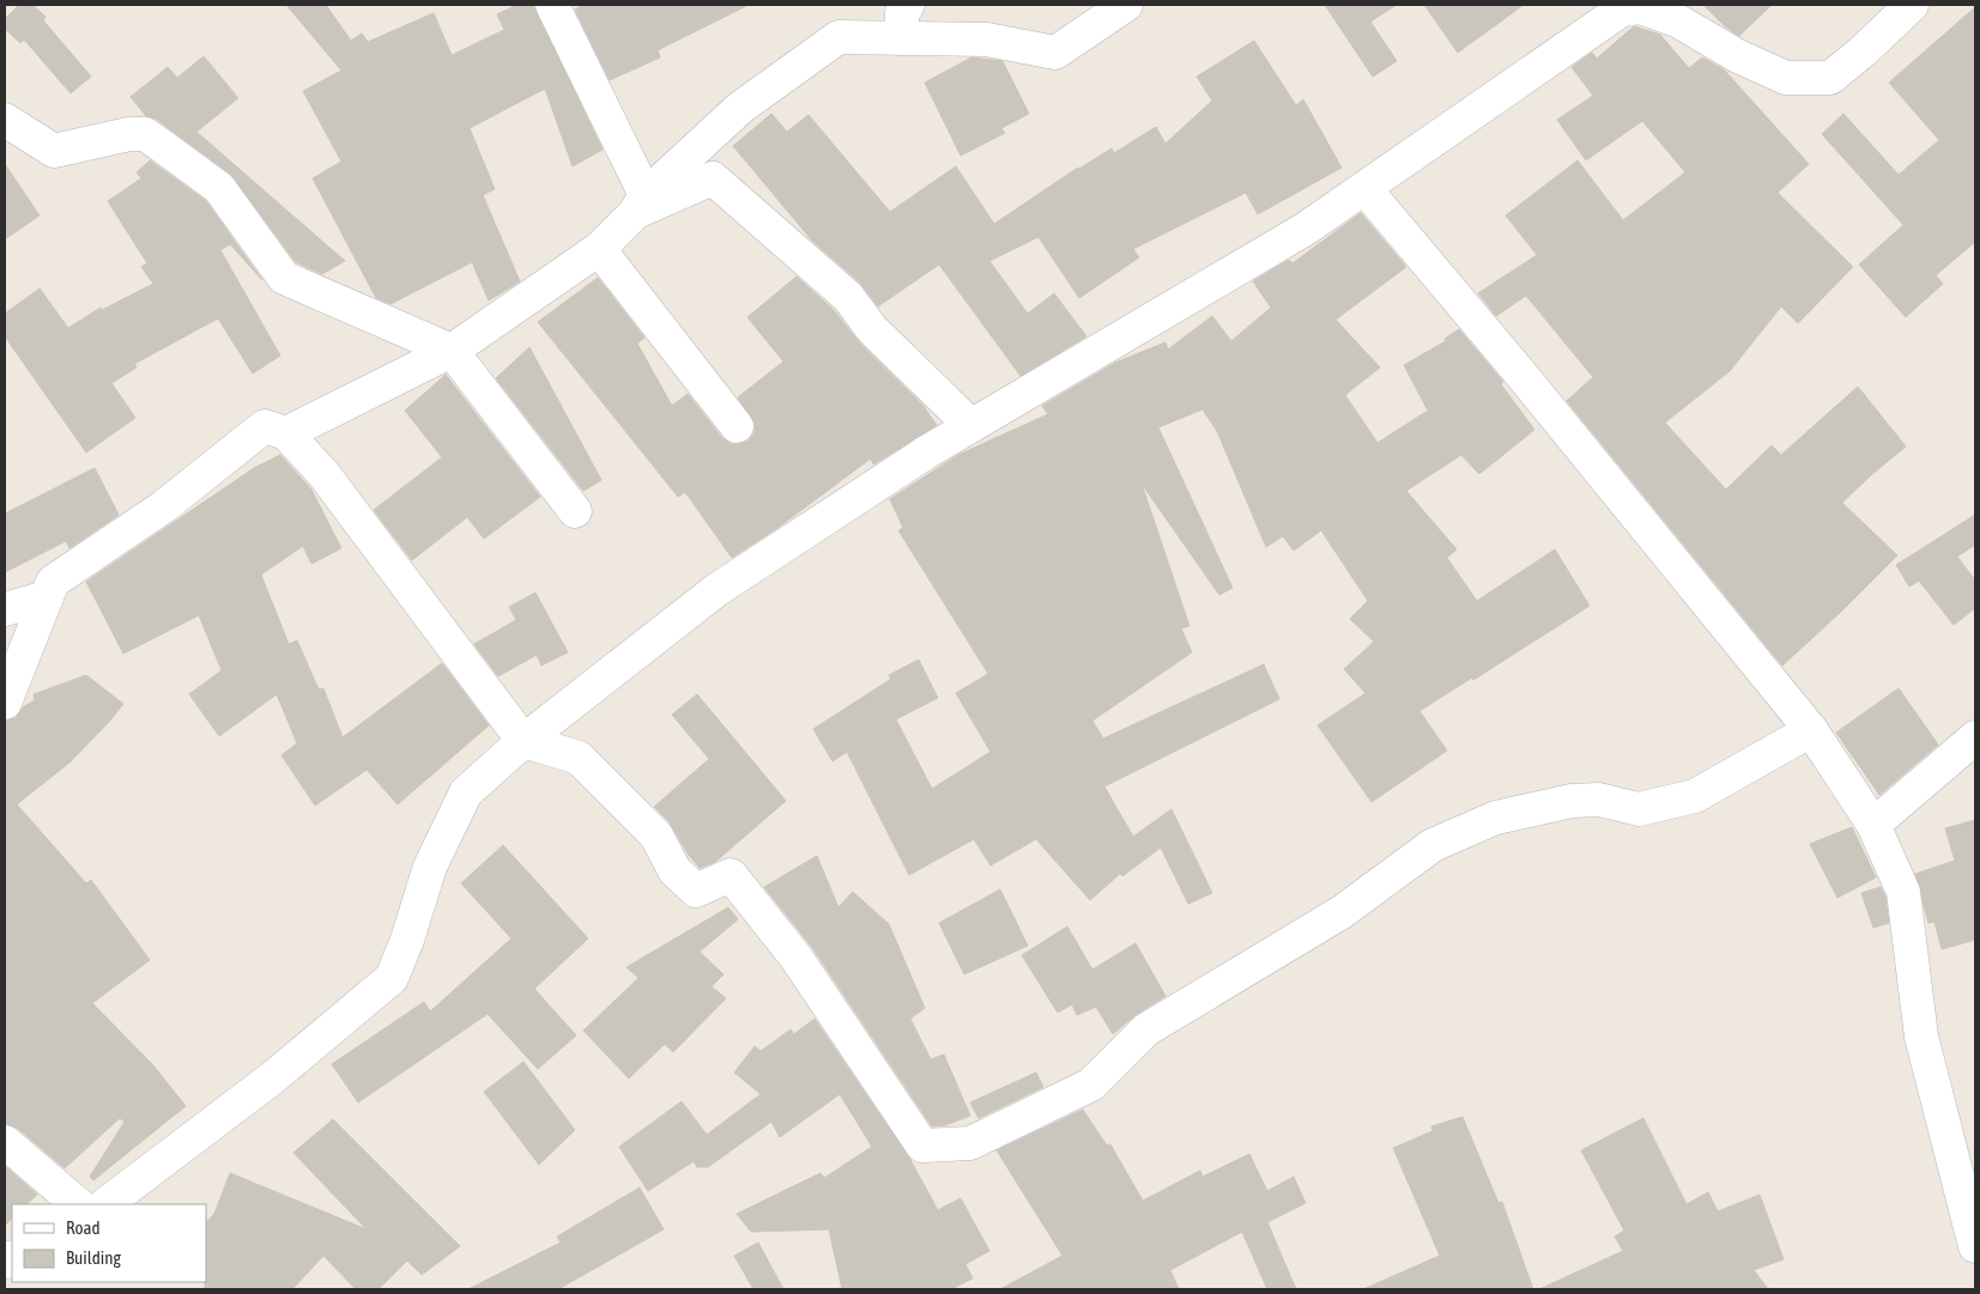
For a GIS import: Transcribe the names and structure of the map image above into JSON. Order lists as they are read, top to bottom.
{
  "legend": ["Road", "Building"]
}
